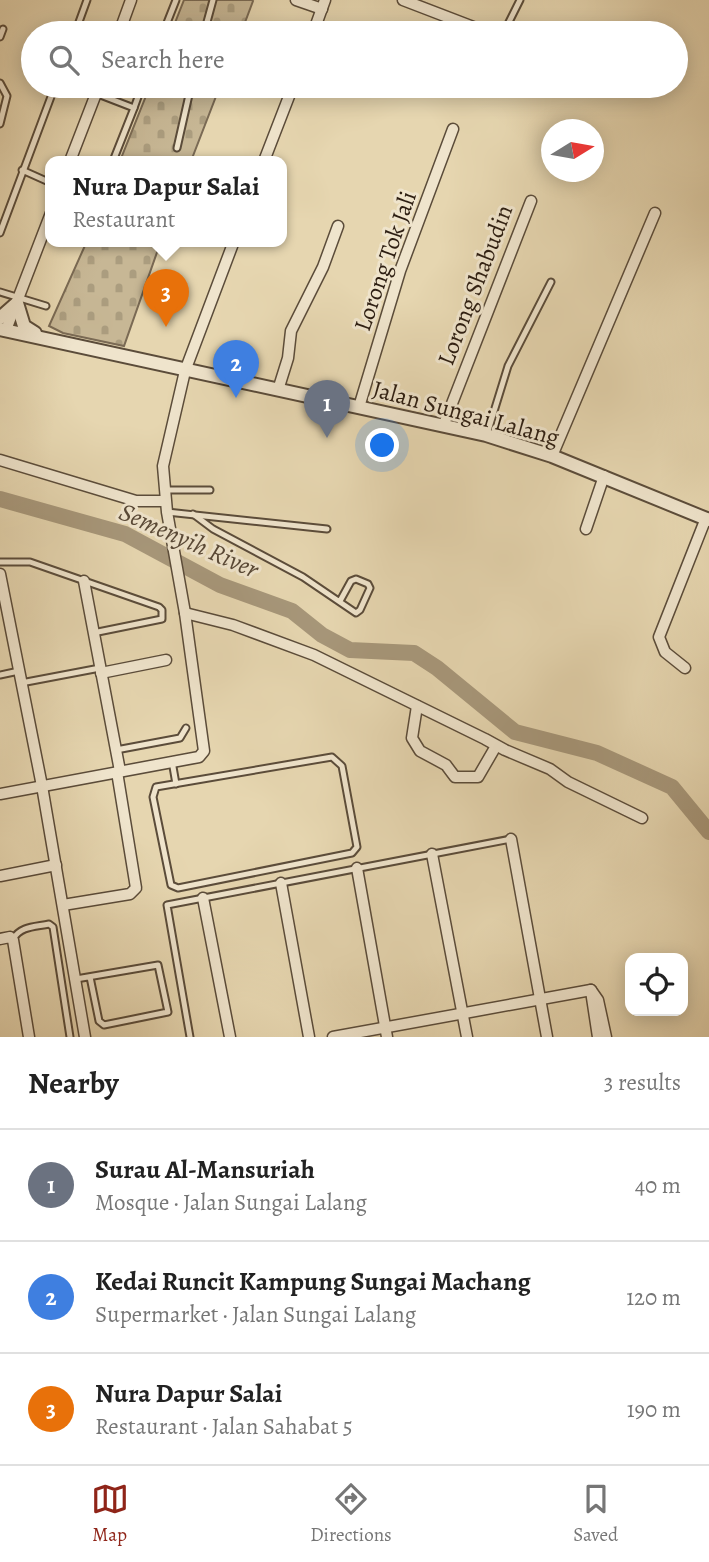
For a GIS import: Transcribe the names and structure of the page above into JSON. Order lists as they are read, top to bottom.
{
  "streets": {
    "street": ["Lorong Tok Jali", "Lorong Shabudin", "Jalan Sungai Lalang"]
  },
  "crossings": [
    ["Lorong Tok Jali", "Jalan Sungai Lalang"],
    ["Lorong Shabudin", "Jalan Sungai Lalang"]
  ],
  "water": ["Semenyih River"],
  "north": "right",
  "page": {
    "search": "Search here",
    "popup": ["Nura Dapur Salai", "Restaurant"],
    "pins": ["3", "2", "1"],
    "heading": ["Nearby", "3 results"],
    "list": [
      {
        "mark": "1",
        "name": "Surau Al-Mansuriah",
        "note": "Mosque · Jalan Sungai Lalang",
        "value": "40 m"
      },
      {
        "mark": "2",
        "name": "Kedai Runcit Kampung Sungai Machang",
        "note": "Supermarket · Jalan Sungai Lalang",
        "value": "120 m"
      },
      {
        "mark": "3",
        "name": "Nura Dapur Salai",
        "note": "Restaurant · Jalan Sahabat 5",
        "value": "190 m"
      }
    ],
    "nav": ["Map", "Directions", "Saved"]
  }
}
